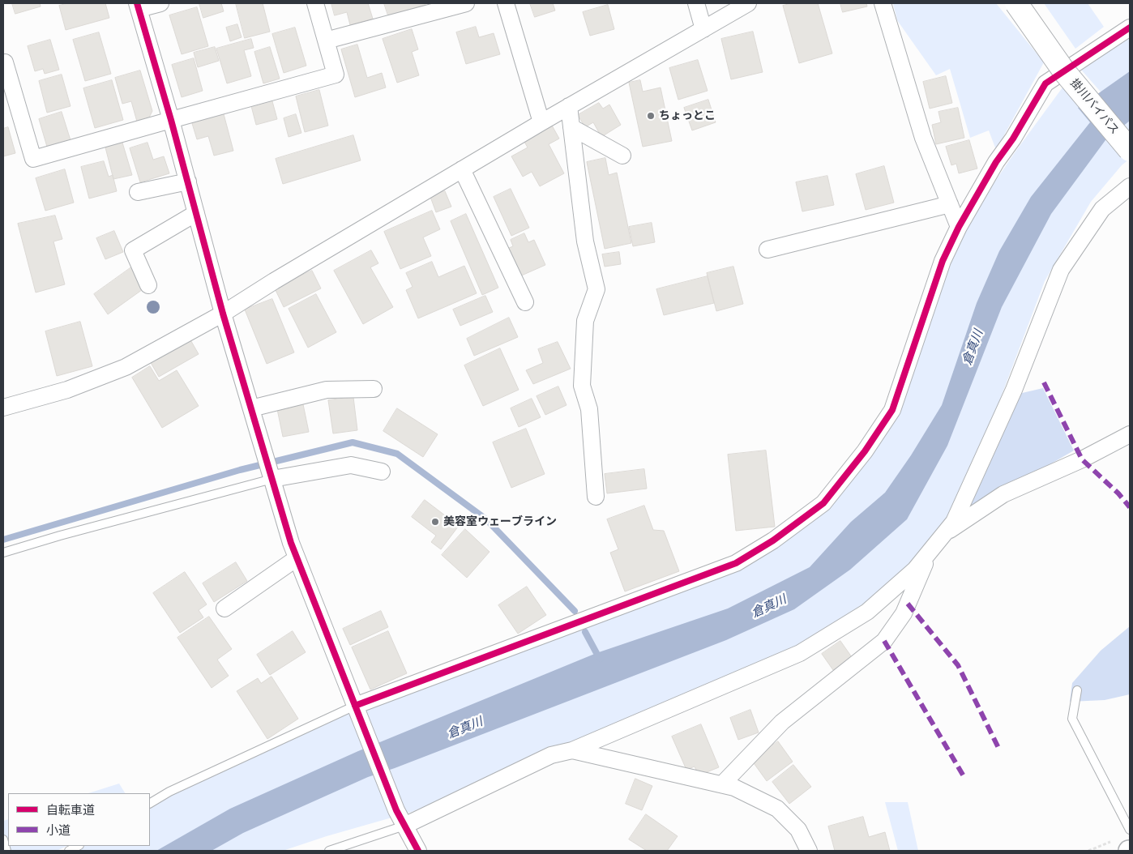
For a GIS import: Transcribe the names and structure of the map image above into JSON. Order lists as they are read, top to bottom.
{
  "streets": {
    "highway": ["掛川バイパス"]
  },
  "water": ["倉真川"],
  "places": ["ちょっとこ", "美容室ウェーブライン"],
  "legend": ["自転車道", "小道"]
}
